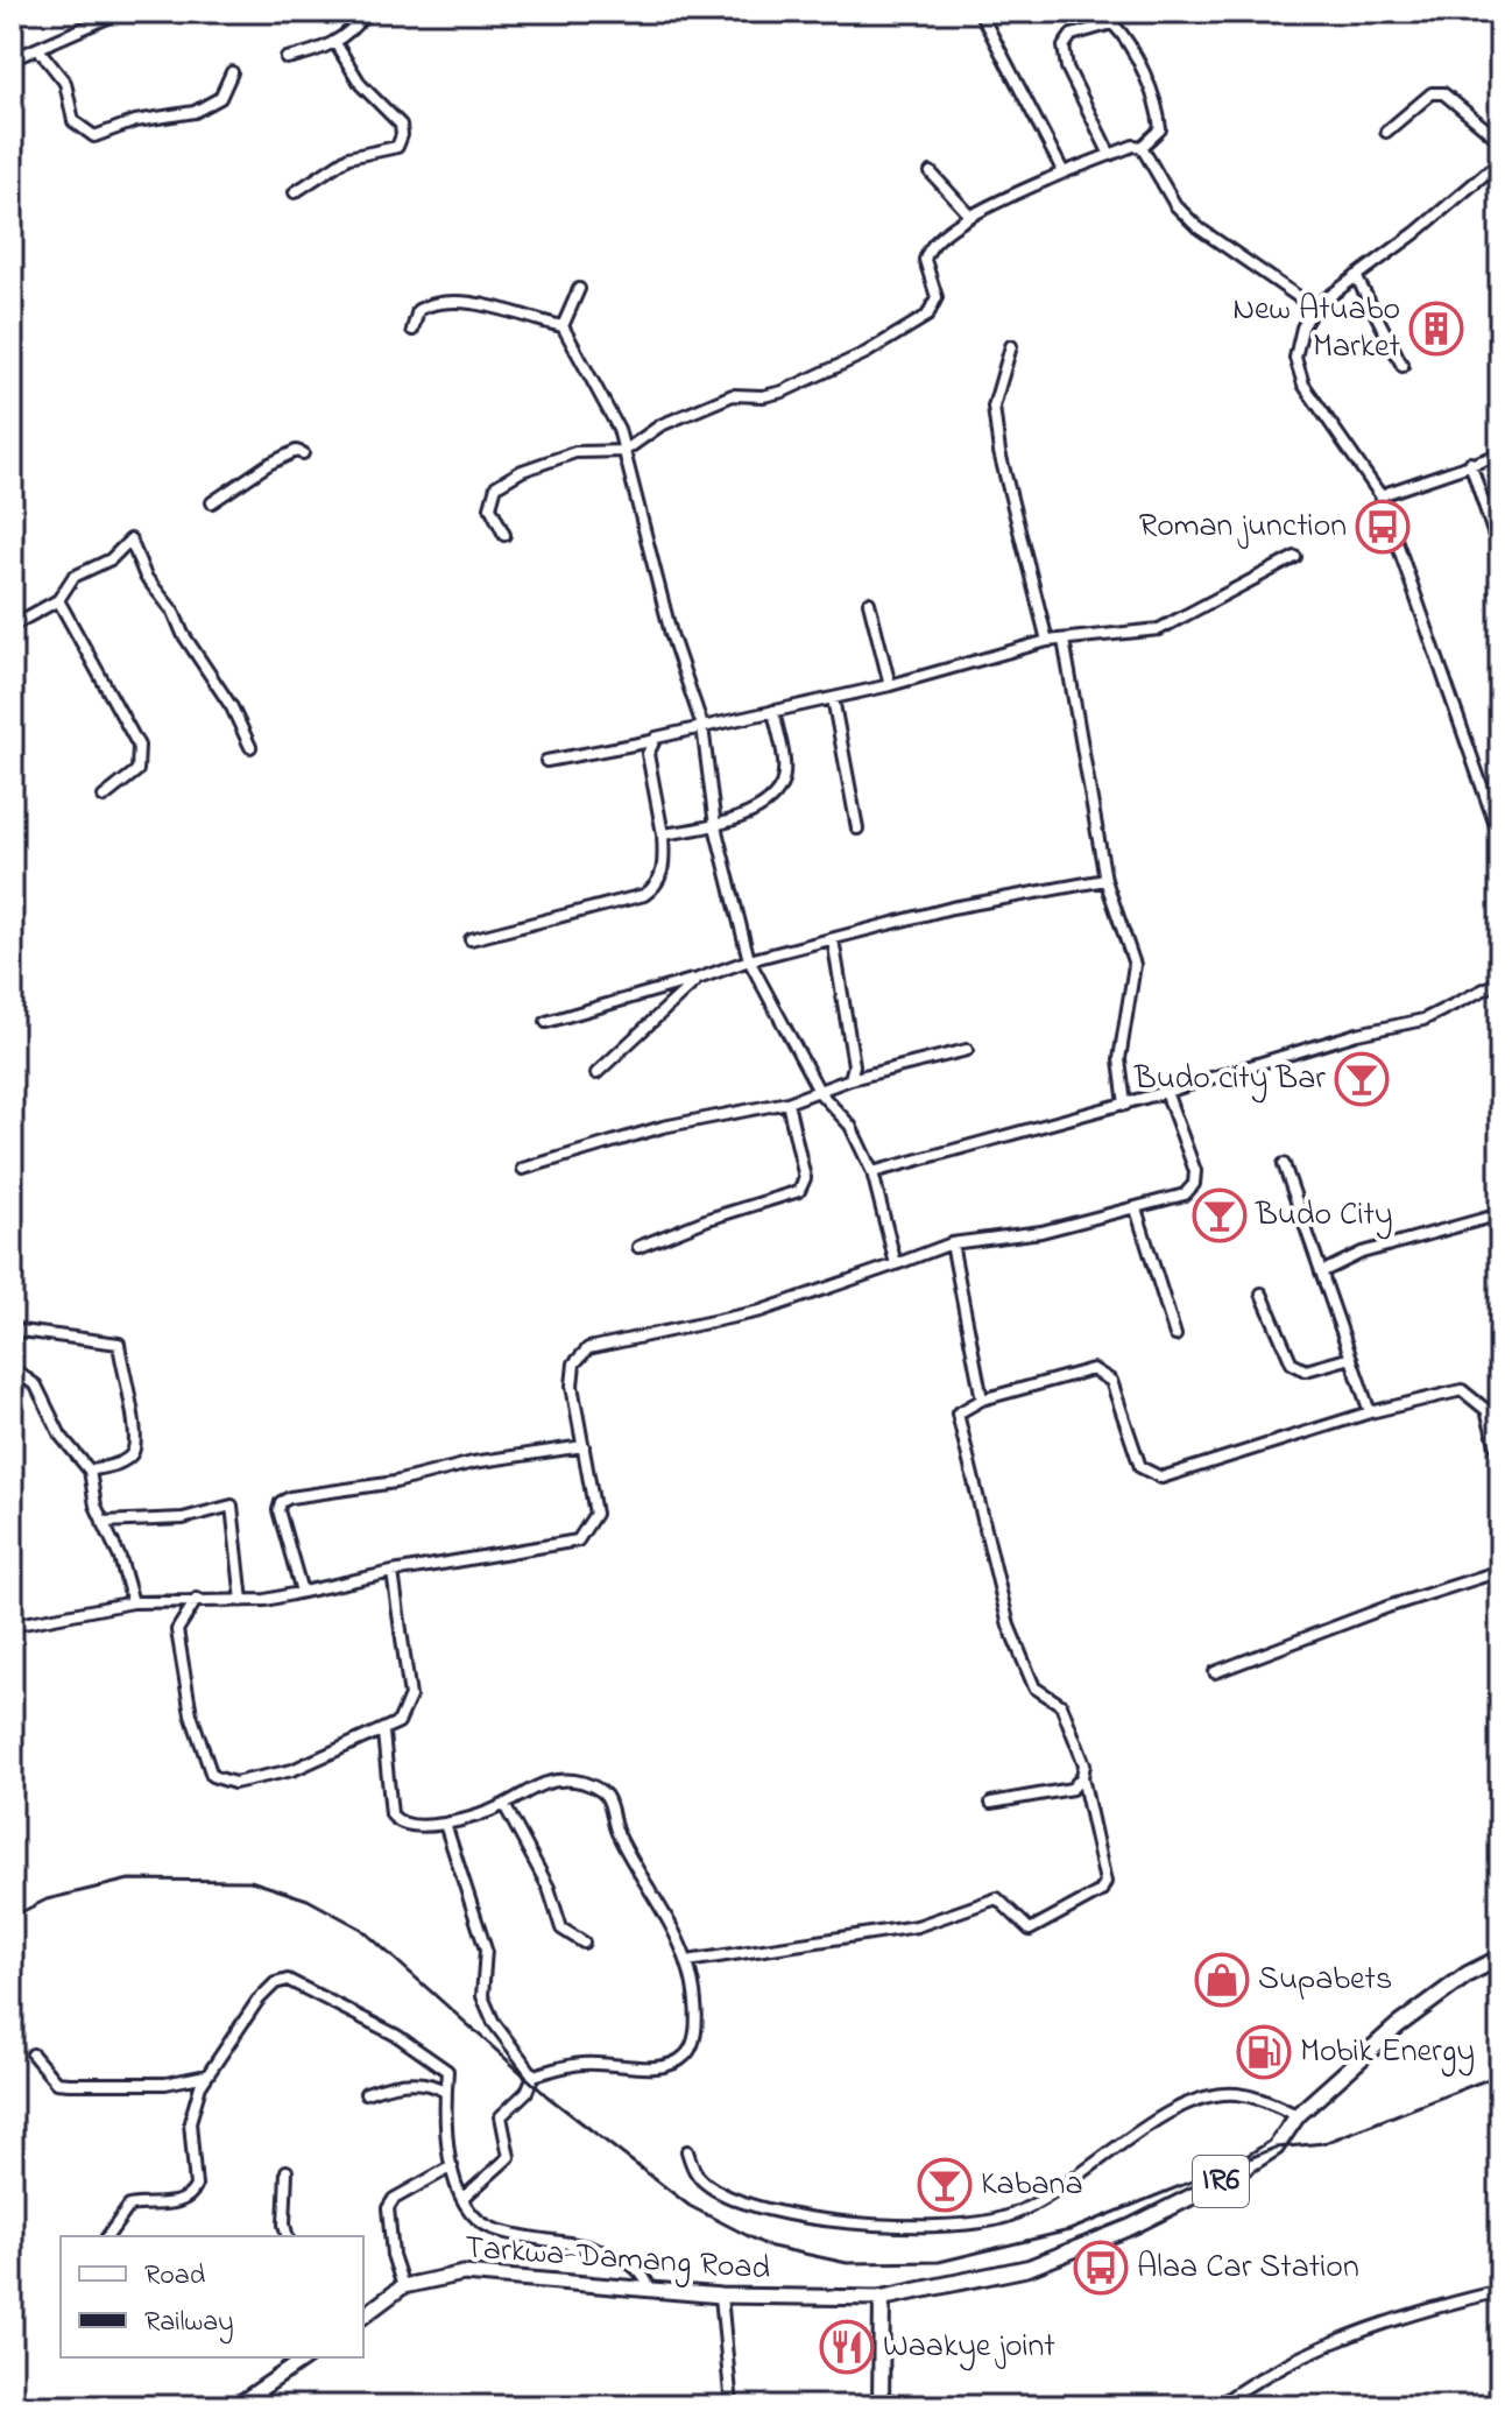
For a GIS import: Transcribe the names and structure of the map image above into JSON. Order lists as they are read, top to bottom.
{
  "streets": {
    "main road": ["IR6", "Tarkwa-Damang Road"]
  },
  "crossings": [
    ["IR6", "Tarkwa-Damang Road"]
  ],
  "places": {
    "building": ["New Atuabo Market"],
    "bus stop": ["Roman junction", "Alaa Car Station"],
    "bar": ["Budo city Bar", "Budo City", "Kabana"],
    "shop": ["Supabets"],
    "fuel station": ["Mobik Energy"],
    "restaurant": ["Waakye joint"]
  },
  "legend": ["Road", "Railway"]
}
